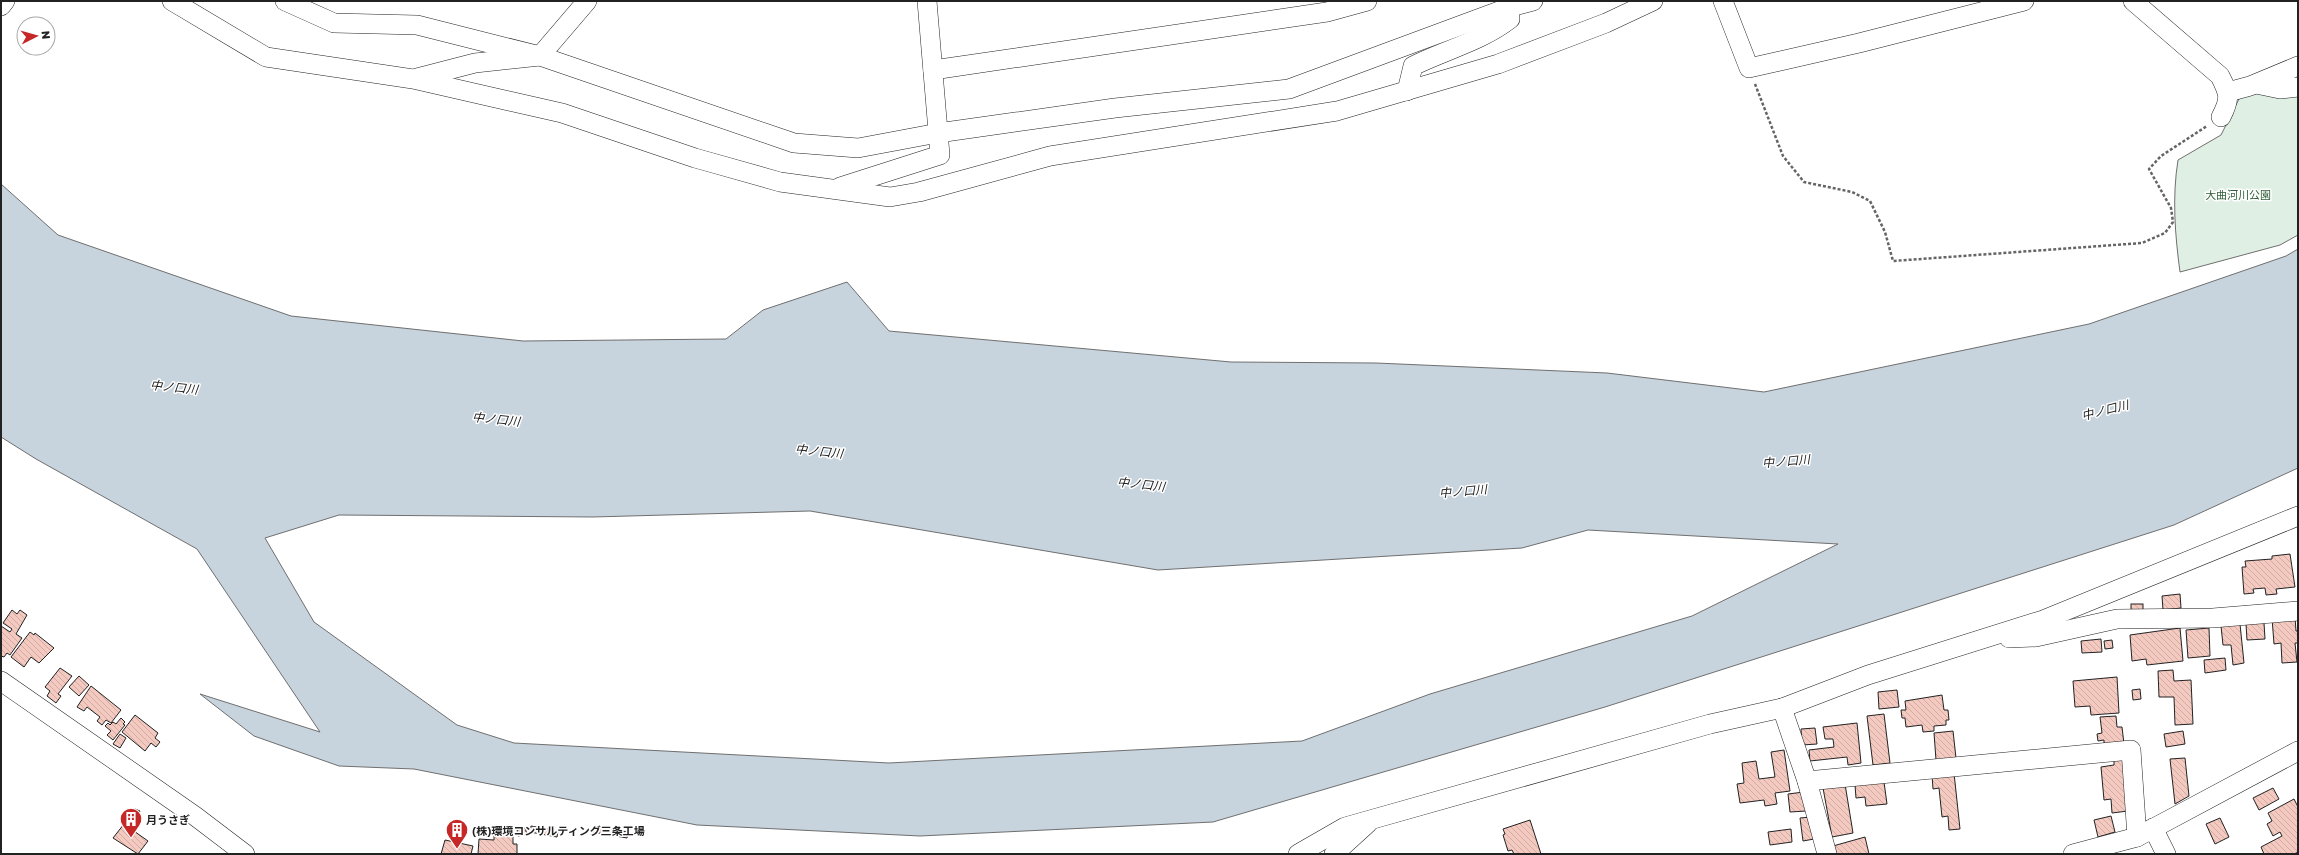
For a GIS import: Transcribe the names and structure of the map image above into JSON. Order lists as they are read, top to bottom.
{
  "water": ["中ノ口川"],
  "parks": ["大曲河川公園"],
  "places": {
    "building": ["月うさぎ", "(株)環境コンサルティング三条工場"]
  },
  "north": "right"
}
